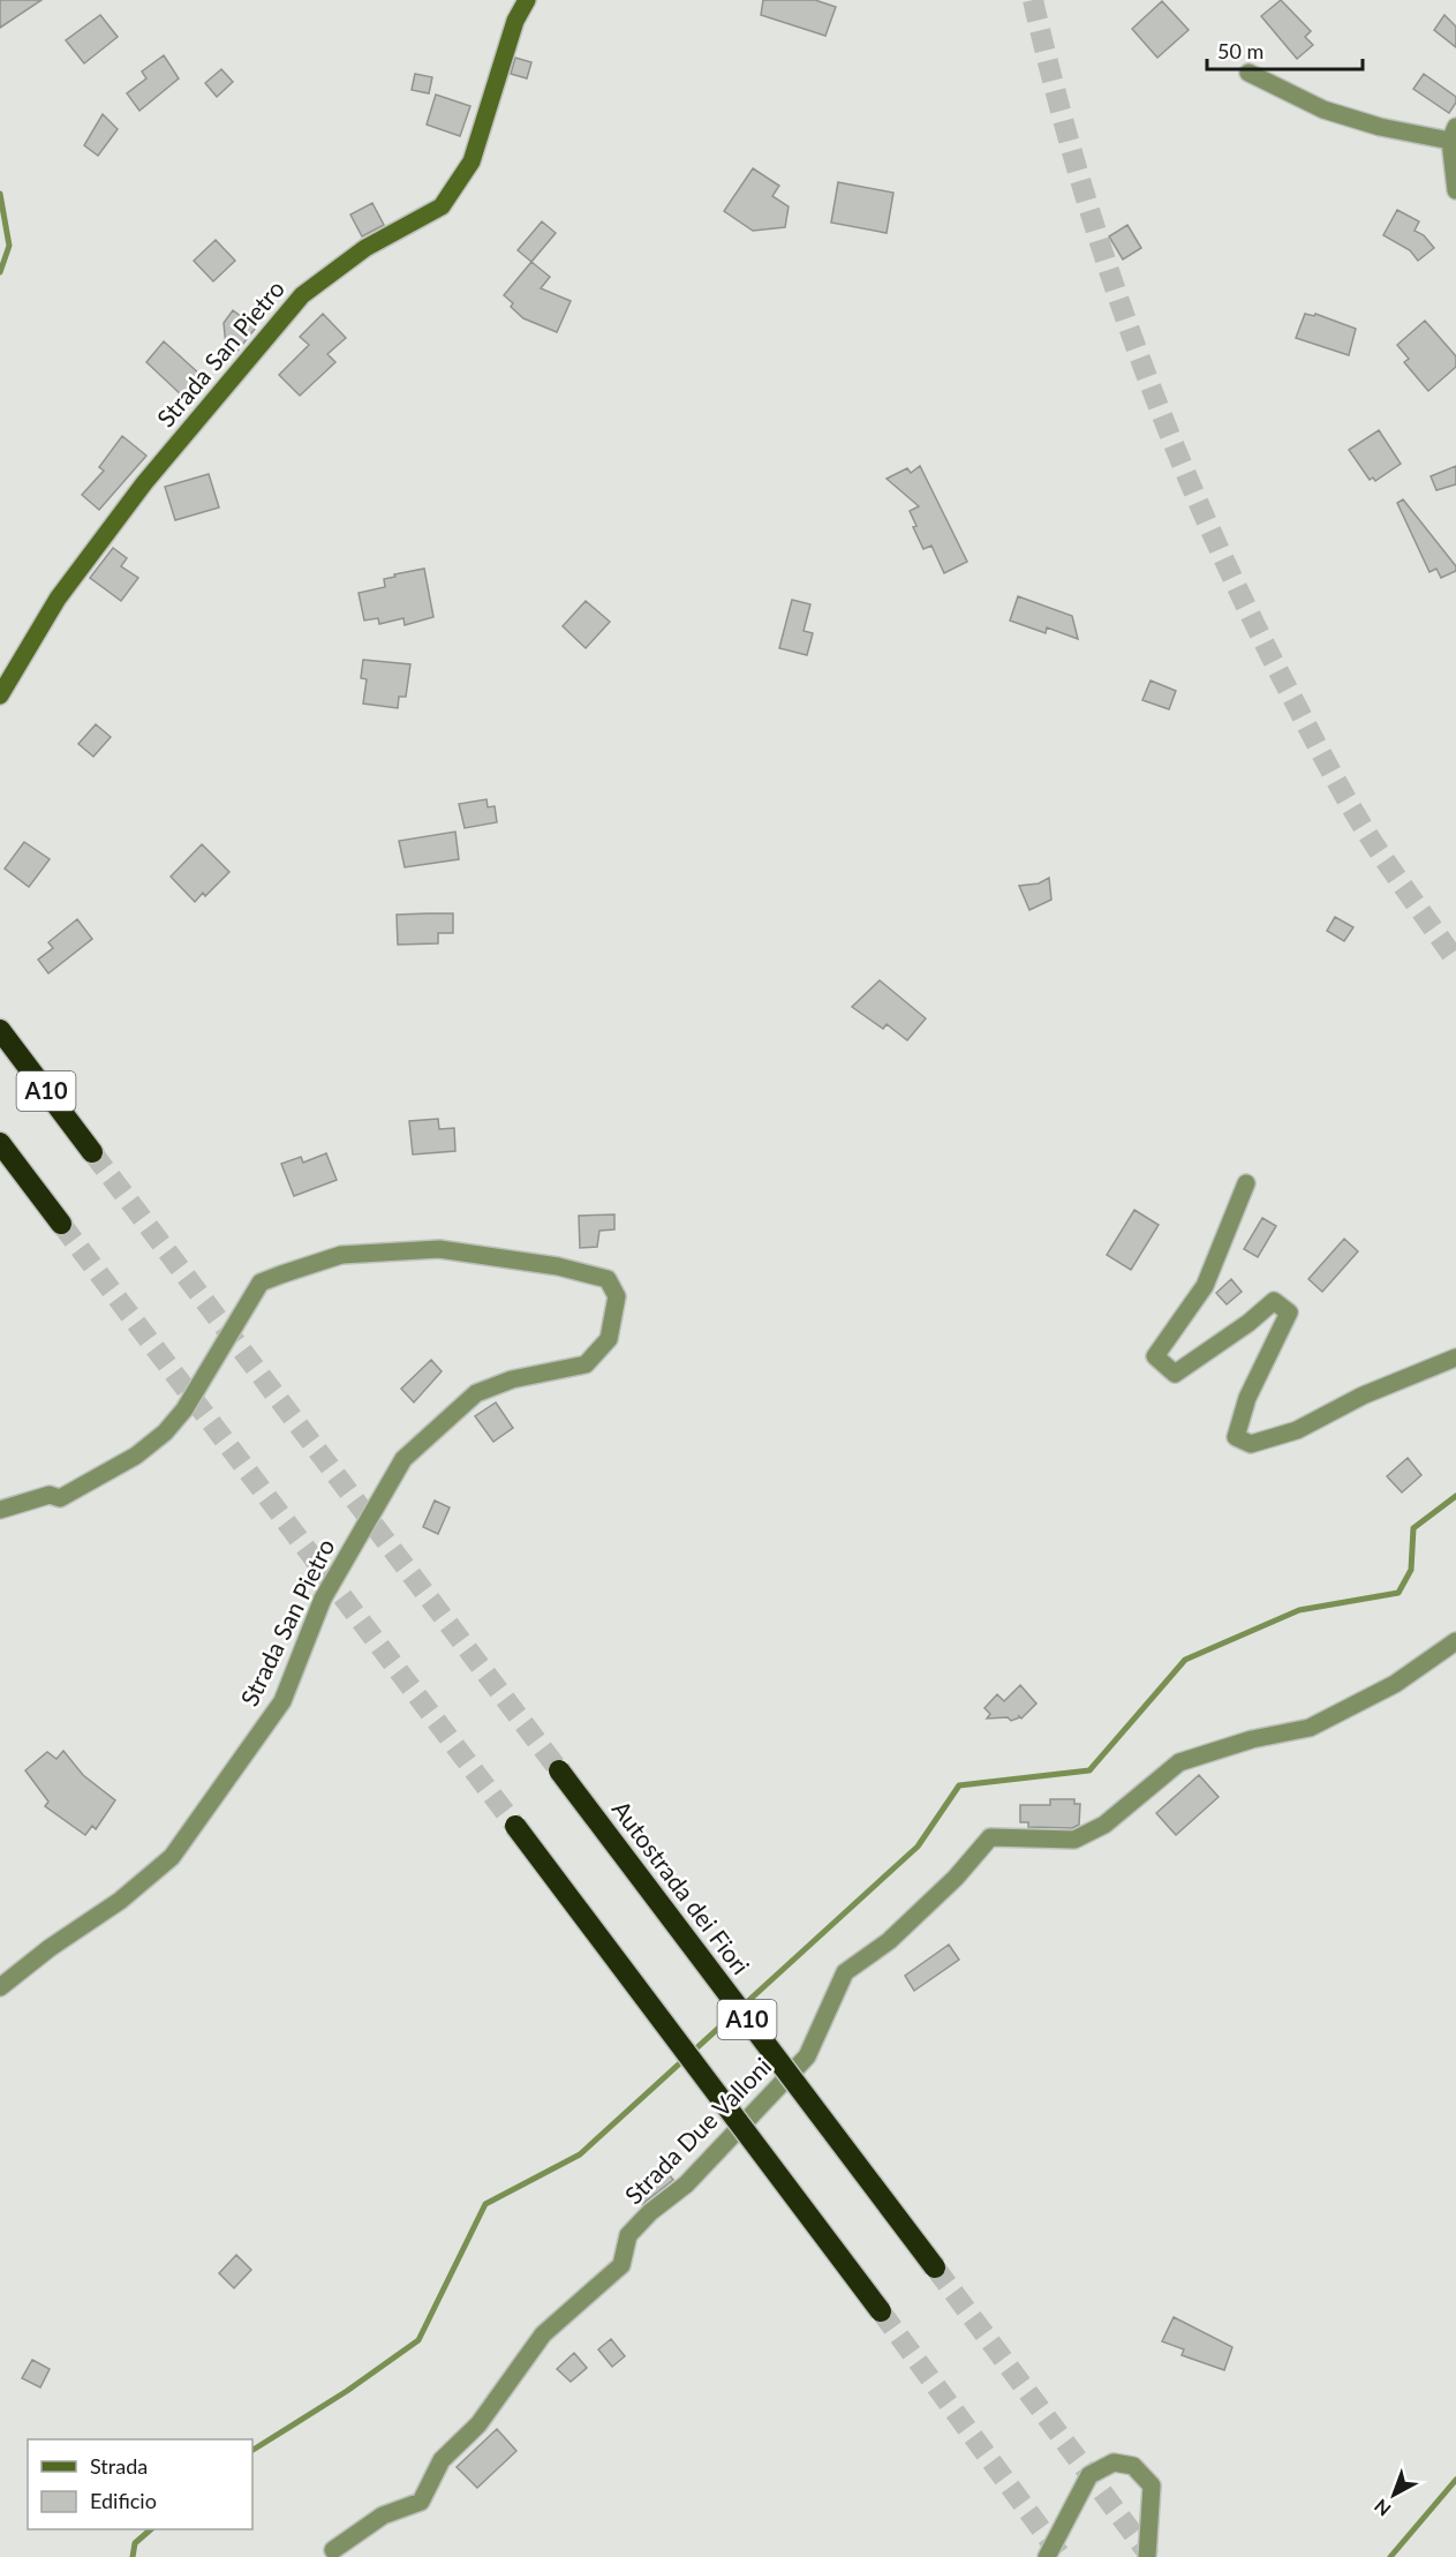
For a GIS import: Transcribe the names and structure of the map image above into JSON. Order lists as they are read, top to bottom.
{
  "streets": {
    "highway": ["A10", "Autostrada dei Fiori"],
    "street": ["Strada San Pietro", "Strada Due Valloni"]
  },
  "legend": ["Strada", "Edificio"],
  "scale_bar": "50 m",
  "north": "bottom left"
}
